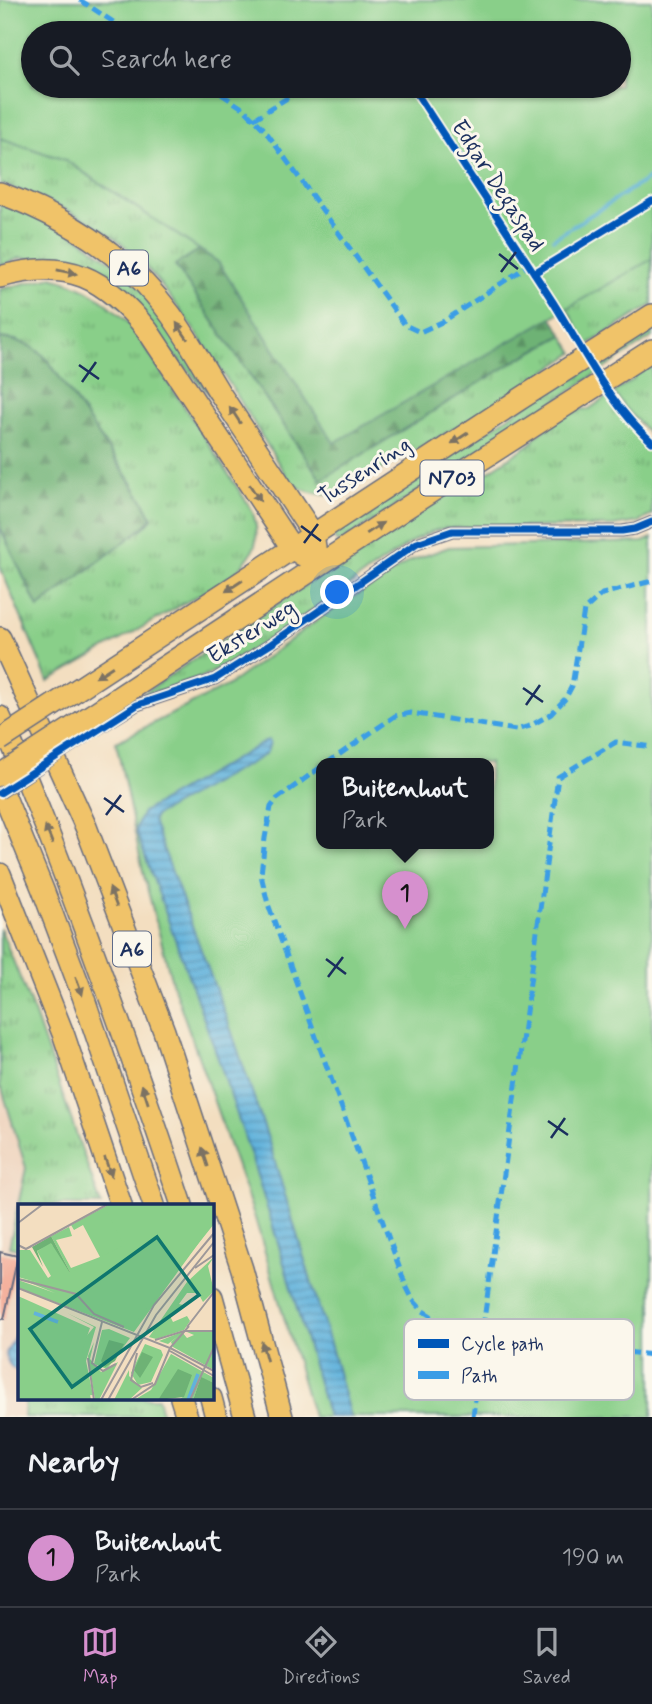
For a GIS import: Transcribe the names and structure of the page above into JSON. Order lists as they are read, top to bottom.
{
  "streets": {
    "highway": ["A6", "Tussenring", "N703"],
    "street": ["Eksterweg"],
    "cycle path": ["Edgar Degaspad"]
  },
  "crossings": [
    ["A6", "Tussenring"],
    ["A6", "N703"],
    ["N703", "Eksterweg"]
  ],
  "legend": ["Cycle path", "Path"],
  "page": {
    "search": "Search here",
    "popup": ["Buitenhout", "Park"],
    "pins": "1",
    "heading": "Nearby",
    "list": [
      {
        "mark": "1",
        "name": "Buitenhout",
        "note": "Park",
        "value": "190 m"
      }
    ],
    "nav": ["Map", "Directions", "Saved"]
  }
}
